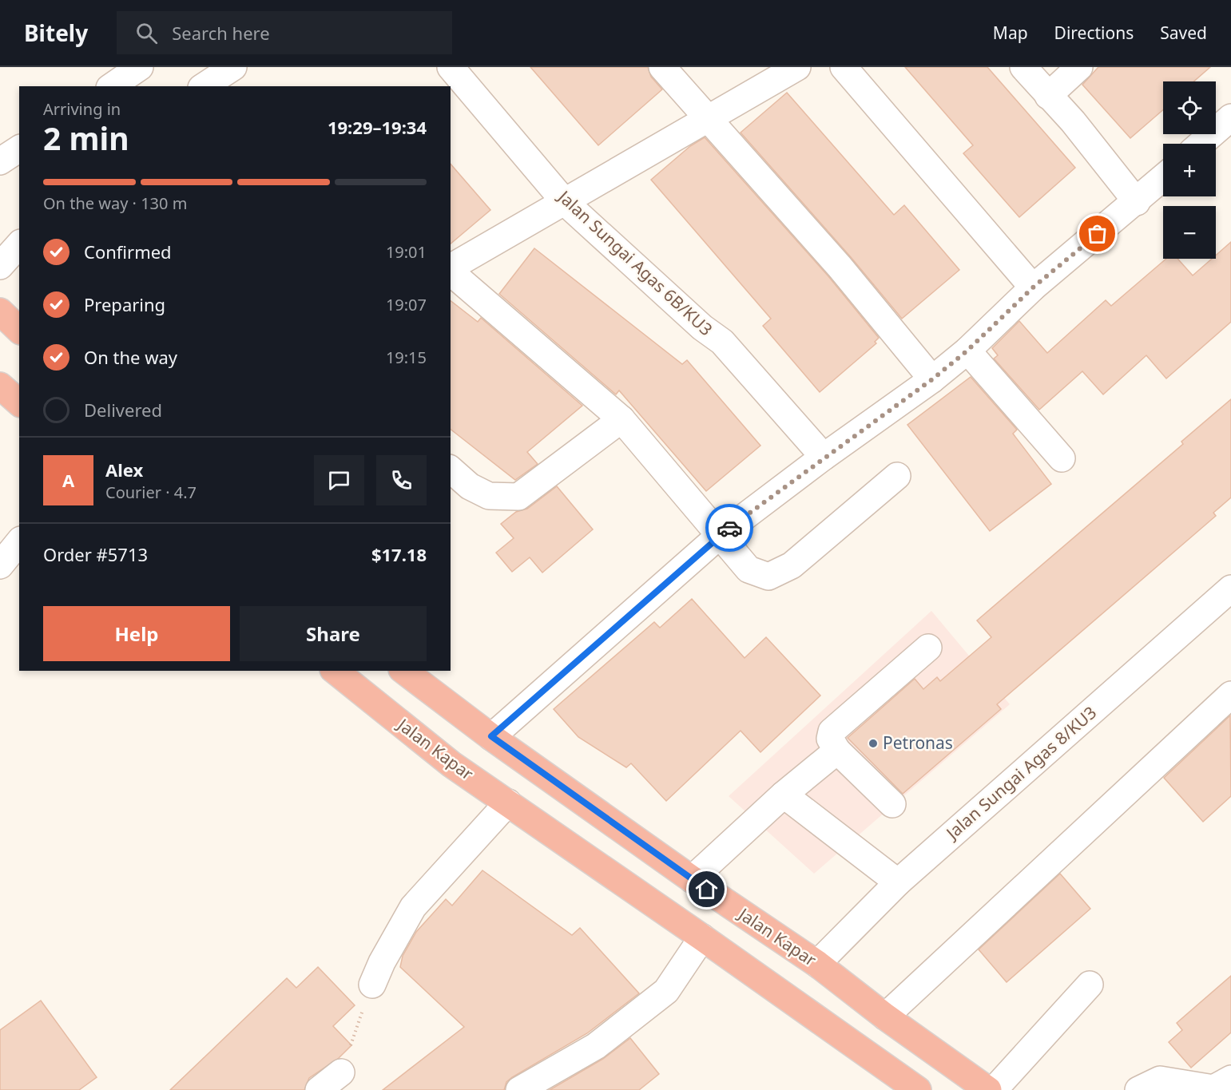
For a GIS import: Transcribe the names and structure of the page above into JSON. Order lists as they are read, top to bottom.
{
  "streets": {
    "highway": ["Jalan Kapar"],
    "street": ["Jalan Sungai Agas 6B/KU3", "Jalan Sungai Agas 8/KU3"]
  },
  "crossings": [
    ["Jalan Kapar", "Jalan Sungai Agas 8/KU3"]
  ],
  "places": ["Petronas"],
  "page": {
    "header": "Bitely",
    "search": "Search here",
    "nav": ["Map", "Directions", "Saved"],
    "map_buttons": ["+", "−"],
    "heading": ["2 min", "Arriving in", "19:29–19:34"],
    "panel": [
      "Alex",
      "Courier · 4.7",
      "Order #5713",
      "$17.18"
    ],
    "bar": "On the way · 130 m",
    "list": [
      ["Confirmed", "19:01"],
      ["Preparing", "19:07"],
      ["On the way", "19:15"],
      "Delivered"
    ],
    "round": "A",
    "buttons": ["Help", "Share"]
  }
}
